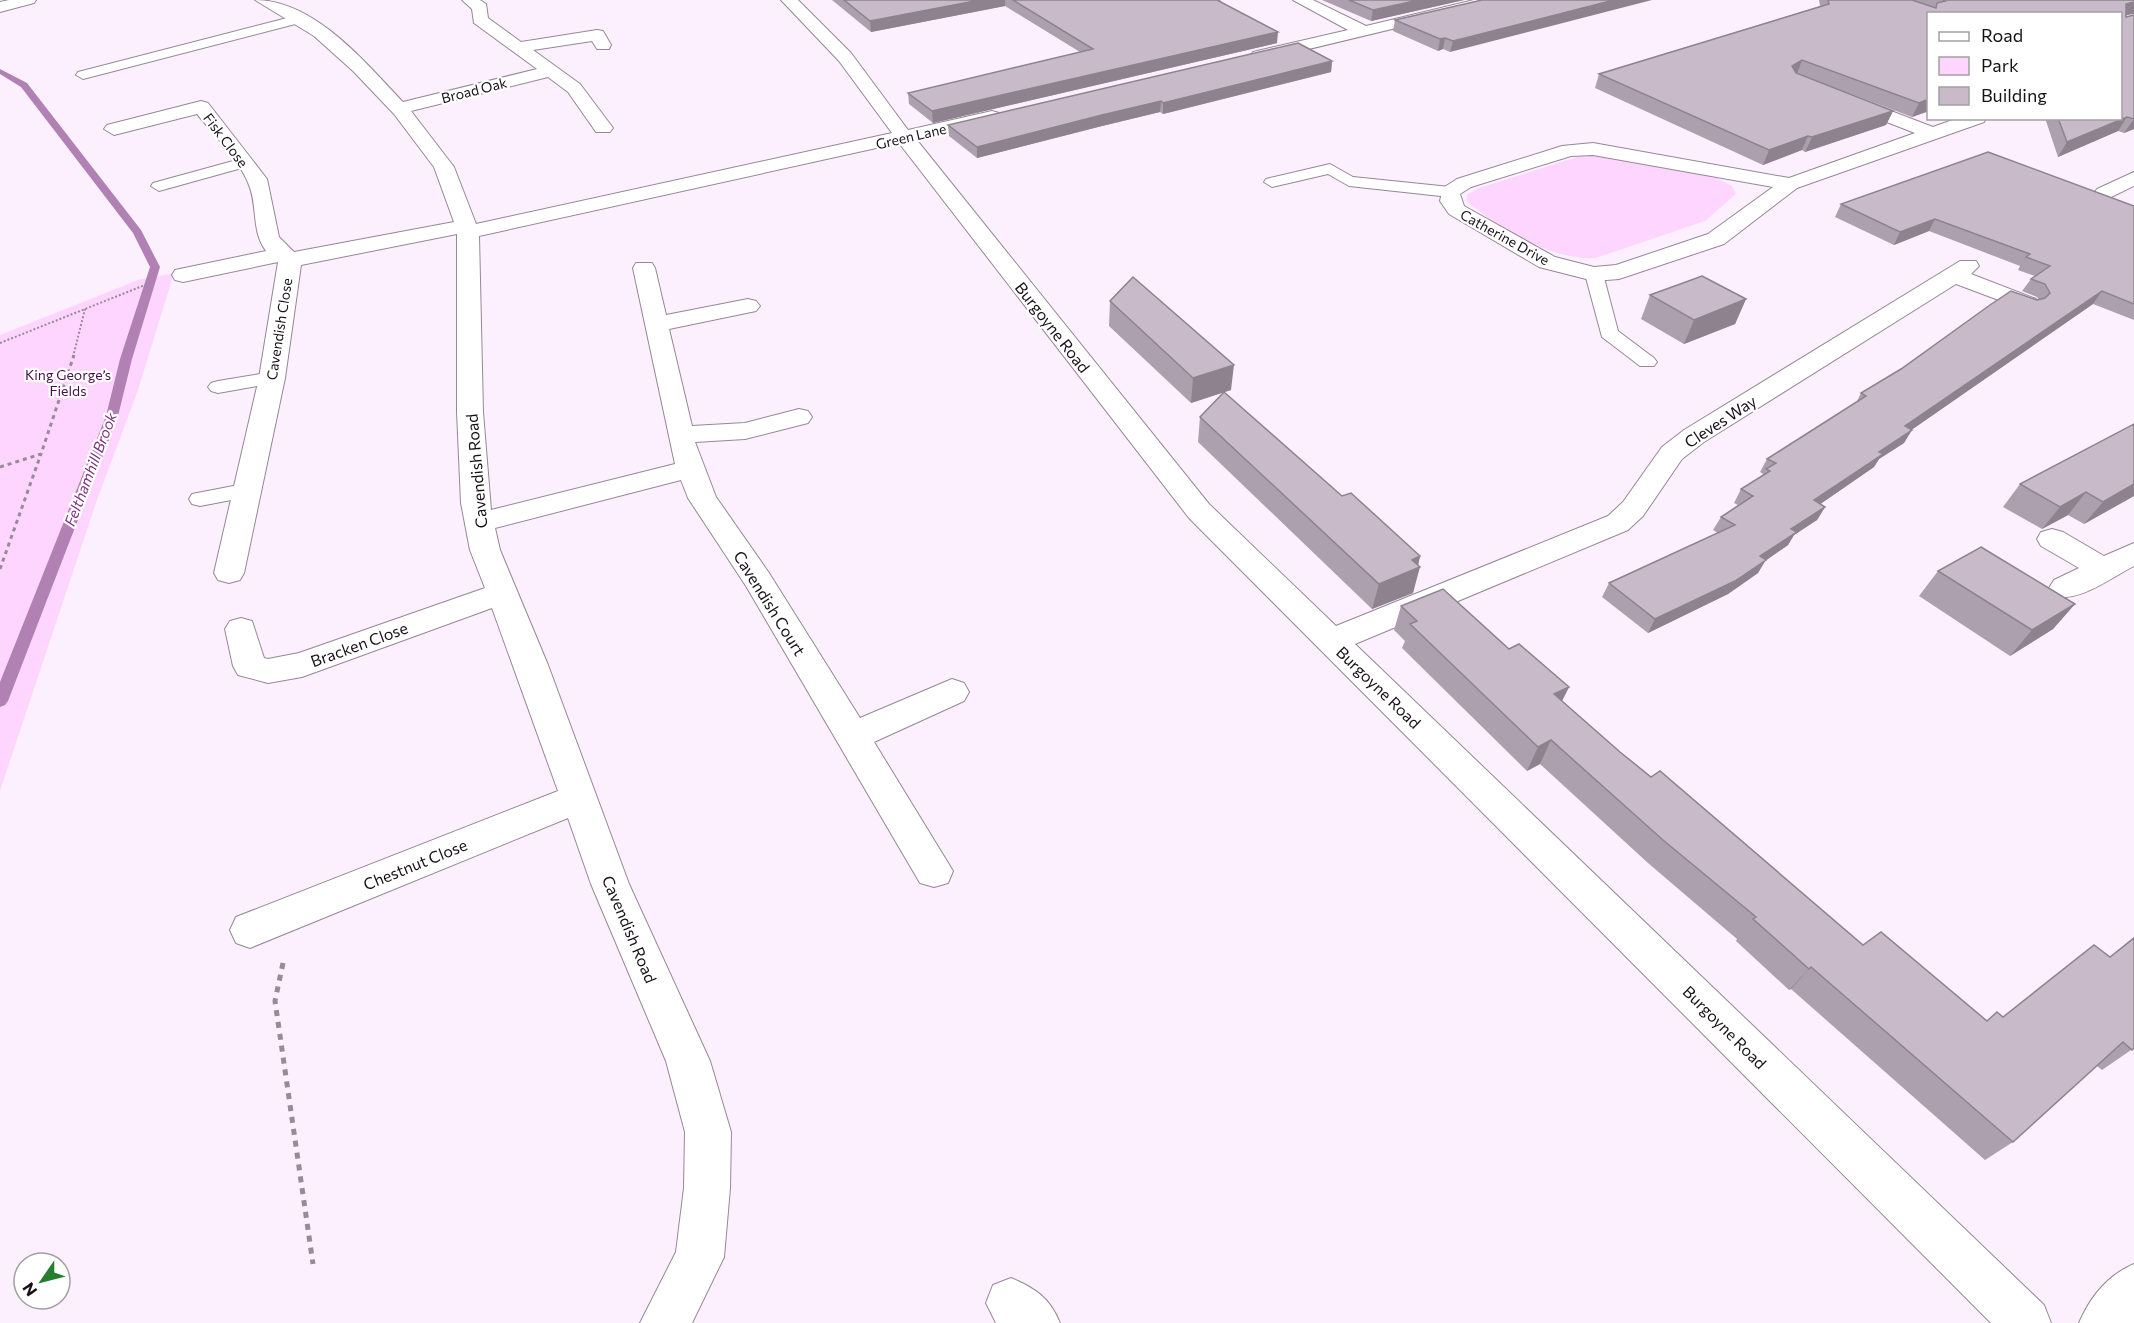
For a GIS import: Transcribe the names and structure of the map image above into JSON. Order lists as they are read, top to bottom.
{
  "streets": {
    "street": [
      "Broad Oak",
      "Green Lane",
      "Fisk Close",
      "Catherine Drive",
      "Burgoyne Road",
      "Cavendish Close",
      "Cleves Way",
      "Cavendish Road",
      "Cavendish Court",
      "Bracken Close",
      "Chestnut Close"
    ]
  },
  "crossings": [
    ["Broad Oak", "Cavendish Road"],
    ["Green Lane", "Burgoyne Road"],
    ["Green Lane", "Cavendish Close"],
    ["Green Lane", "Cavendish Road"],
    ["Fisk Close", "Cavendish Close"],
    ["Burgoyne Road", "Cleves Way"],
    ["Cavendish Close", "Cavendish Road"],
    ["Cavendish Road", "Bracken Close"],
    ["Cavendish Road", "Chestnut Close"]
  ],
  "water": ["Felthamhill Brook"],
  "parks": ["King George’s Fields"],
  "legend": ["Road", "Park", "Building"],
  "north": "bottom left"
}
